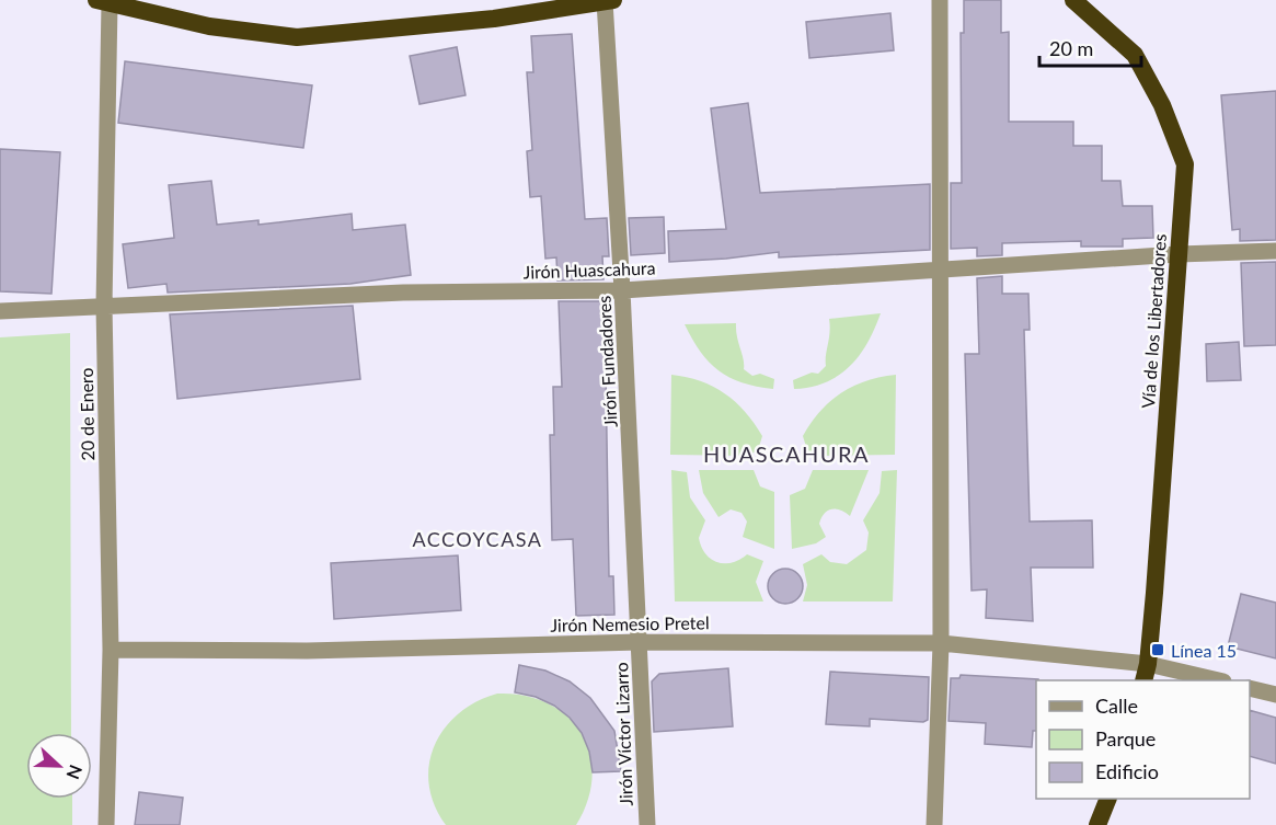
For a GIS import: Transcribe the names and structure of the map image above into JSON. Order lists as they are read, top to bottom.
{
  "streets": {
    "highway": ["Vía de los Libertadores"],
    "street": [
      "Jirón Huascahura",
      "Jirón Fundadores",
      "20 de Enero",
      "Jirón Nemesio Pretel",
      "Jirón Víctor Lizarro"
    ]
  },
  "crossings": [
    ["Jirón Huascahura", "Vía de los Libertadores"],
    ["Jirón Huascahura", "Jirón Fundadores"],
    ["Jirón Huascahura", "20 de Enero"],
    ["Vía de los Libertadores", "Jirón Nemesio Pretel"],
    ["Jirón Fundadores", "Jirón Nemesio Pretel"],
    ["Jirón Fundadores", "Jirón Víctor Lizarro"],
    ["20 de Enero", "Jirón Nemesio Pretel"],
    ["Jirón Nemesio Pretel", "Jirón Víctor Lizarro"]
  ],
  "districts": ["HUASCAHURA", "ACCOYCASA"],
  "places": {
    "transit": ["Línea 15"]
  },
  "legend": ["Calle", "Parque", "Edificio"],
  "scale_bar": "20 m",
  "north": "right"
}
